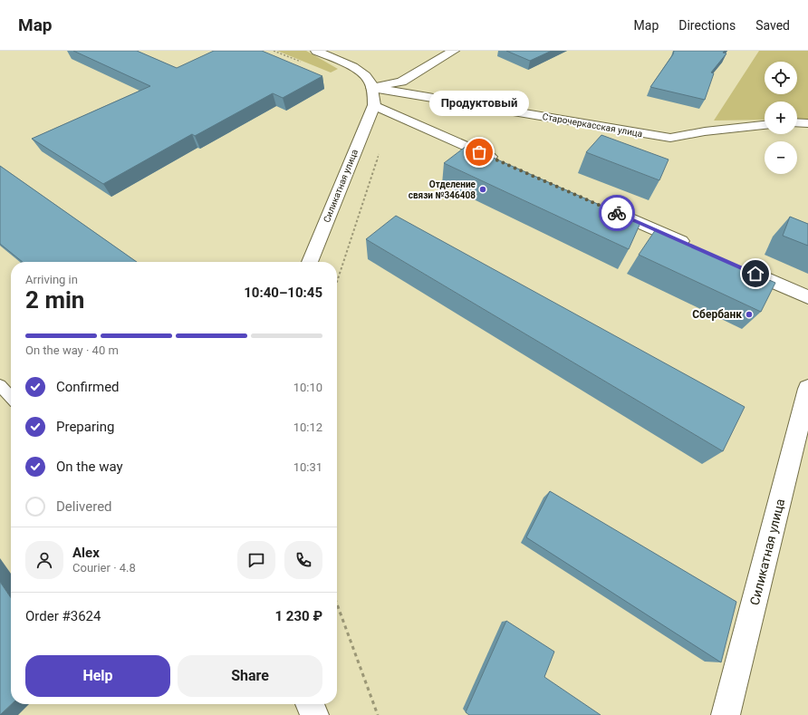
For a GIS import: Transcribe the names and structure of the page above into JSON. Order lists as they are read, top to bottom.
{
  "streets": {
    "street": ["Старочеркасская улица", "Силикатная улица"]
  },
  "crossings": [
    ["Старочеркасская улица", "Силикатная улица"]
  ],
  "places": ["Продуктовый", "Отделение связи №346408", "Сбербанк"],
  "page": {
    "header": "Map",
    "nav": ["Map", "Directions", "Saved"],
    "map_buttons": ["+", "−"],
    "bubble": "Продуктовый",
    "heading": ["2 min", "Arriving in", "10:40–10:45"],
    "panel": [
      "Alex",
      "Courier · 4.8",
      "Order #3624",
      "1 230 ₽"
    ],
    "bar": "On the way · 40 m",
    "list": [
      ["Confirmed", "10:10"],
      ["Preparing", "10:12"],
      ["On the way", "10:31"],
      "Delivered"
    ],
    "buttons": ["Help", "Share"]
  }
}
